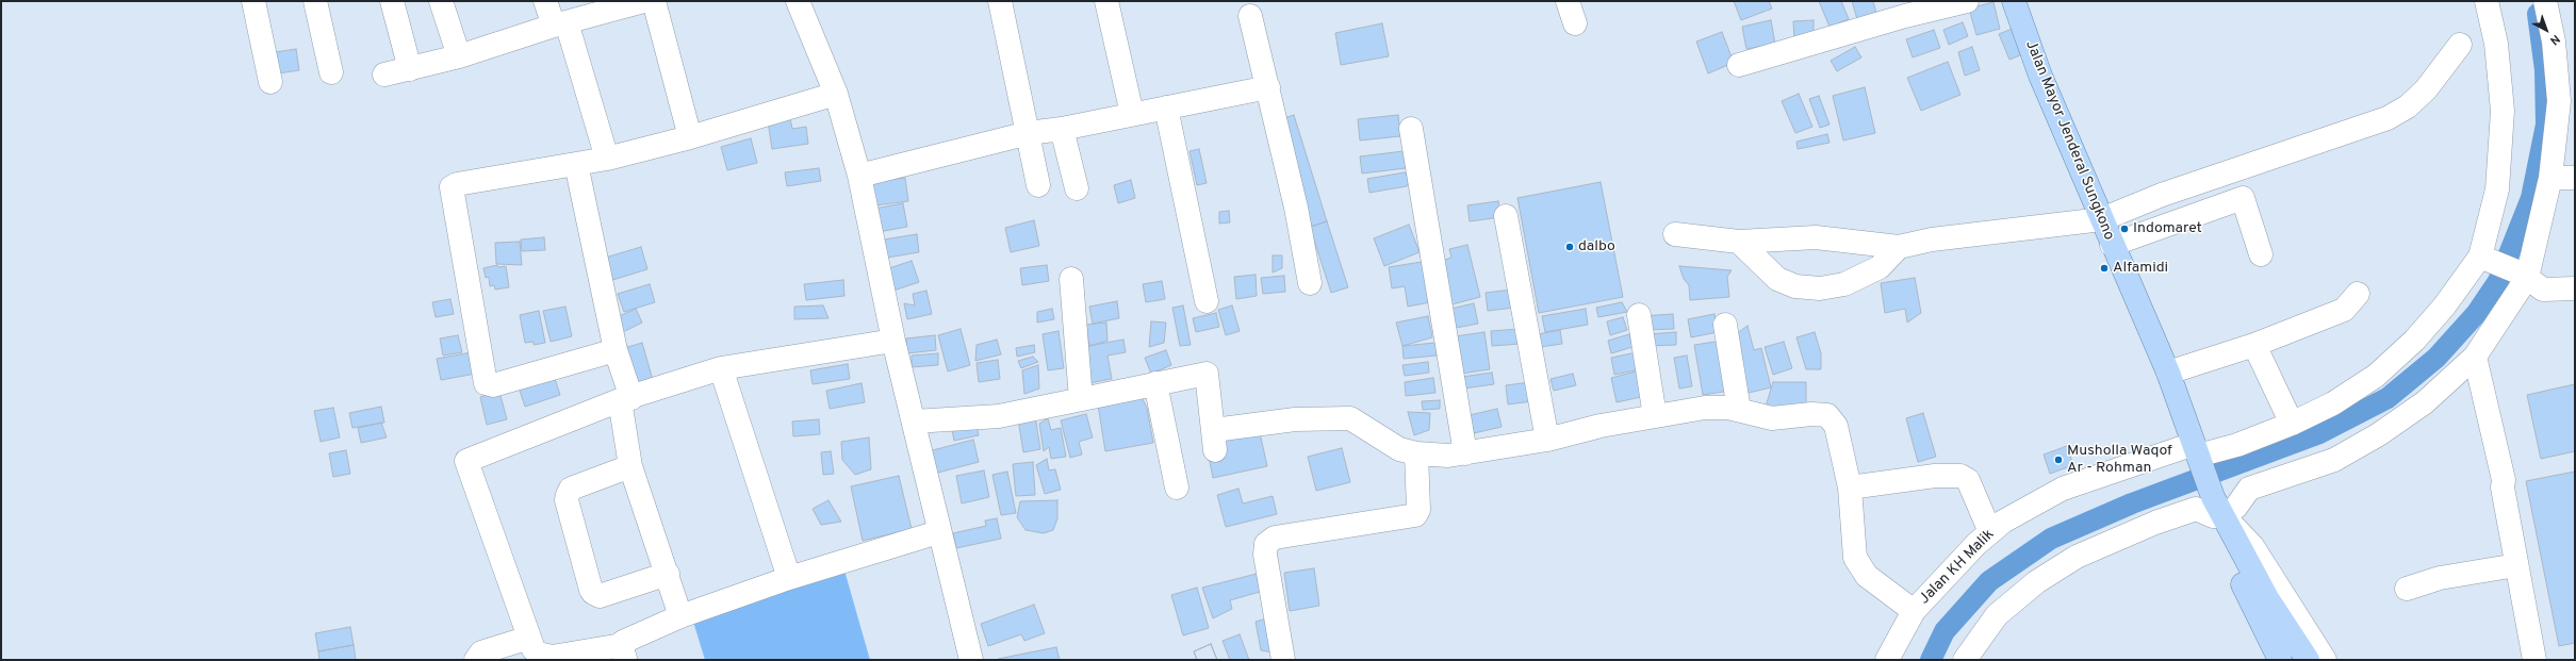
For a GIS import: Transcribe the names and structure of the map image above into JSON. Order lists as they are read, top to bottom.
{
  "streets": {
    "main road": ["Jalan Mayor Jenderal Sungkono"],
    "street": ["Jalan KH Malik"]
  },
  "crossings": [
    ["Jalan Mayor Jenderal Sungkono", "Jalan KH Malik"]
  ],
  "places": [
    "Indomaret",
    "dalbo",
    "Alfamidi",
    "Musholla Waqof Ar - Rohman"
  ],
  "north": "bottom right"
}
